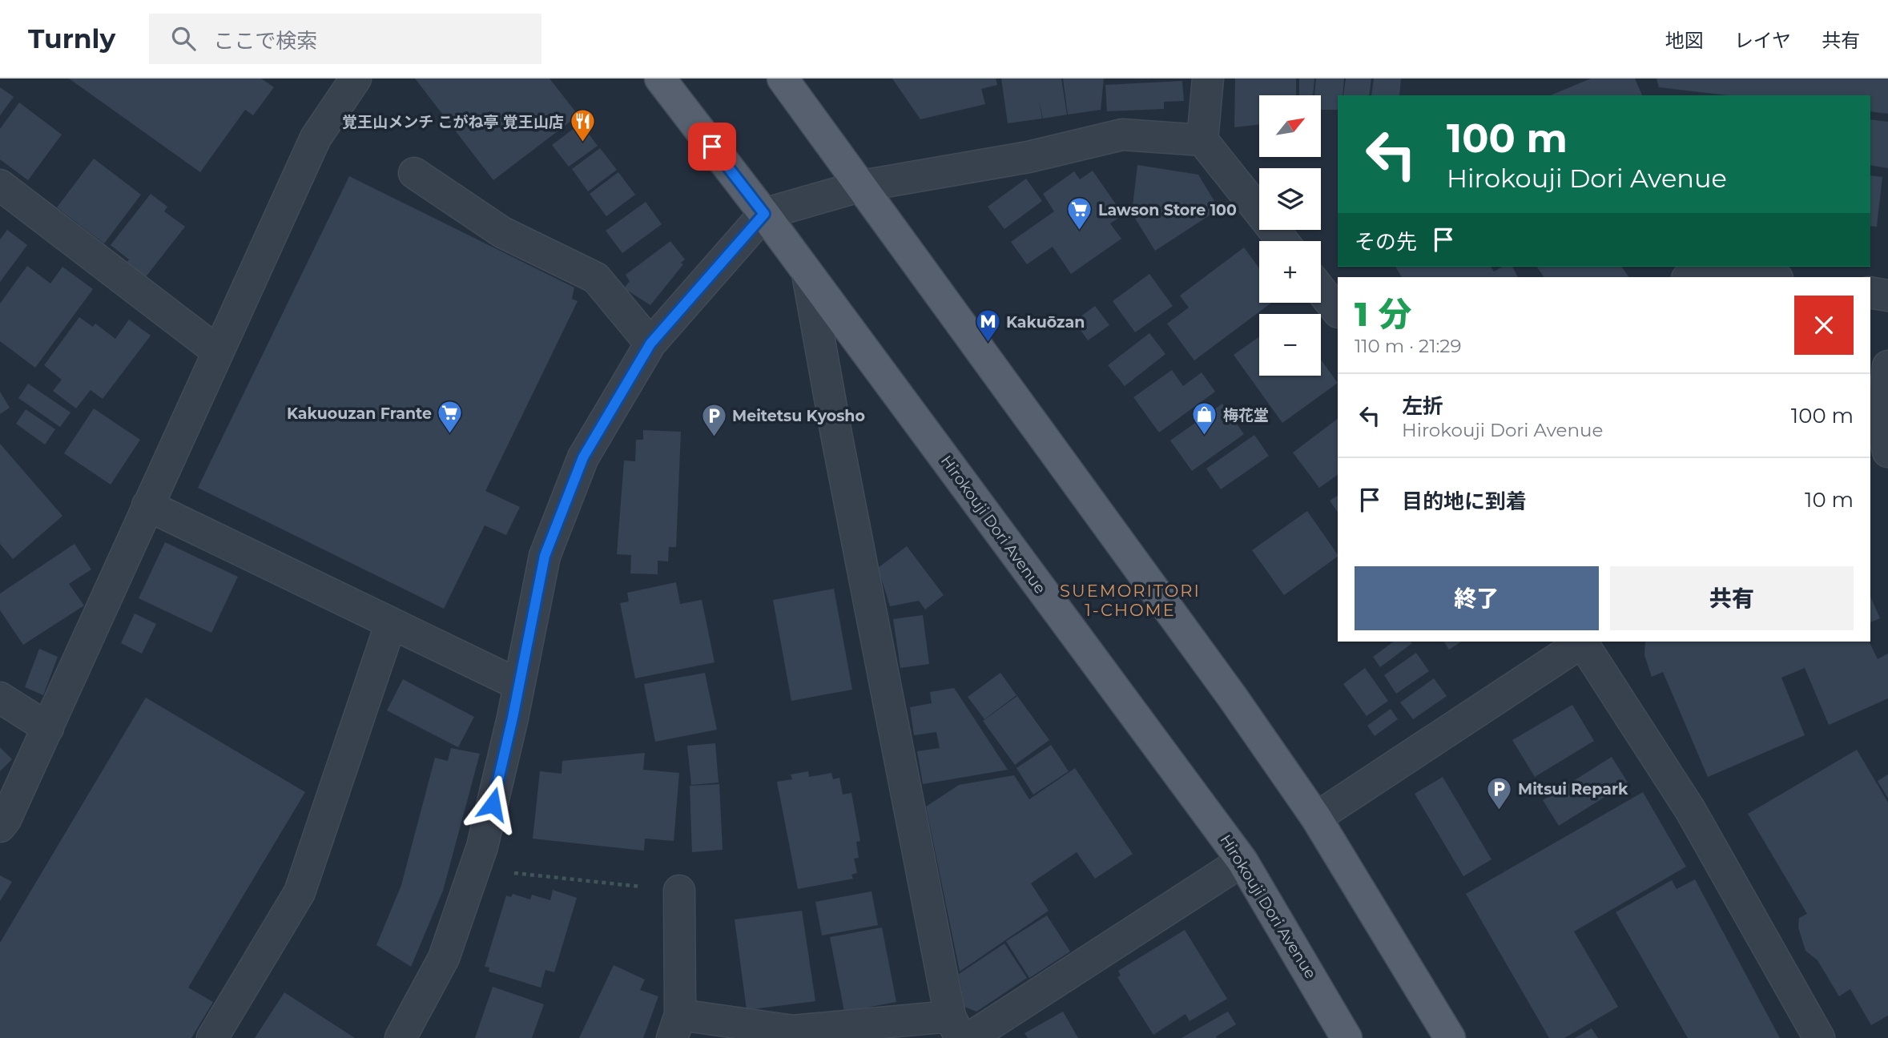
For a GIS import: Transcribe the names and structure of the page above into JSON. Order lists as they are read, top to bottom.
{
  "streets": {
    "main road": ["Hirokouji Dori Avenue"]
  },
  "districts": ["SUEMORITORI 1-CHOME"],
  "places": {
    "restaurant": ["覚王山メンチ こがね亭 覚王山店"],
    "supermarket": ["Lawson Store 100", "Kakuouzan Frante"],
    "metro station": ["Kakuōzan"],
    "shop": ["梅花堂"],
    "parking": ["Meitetsu Kyosho", "Mitsui Repark"]
  },
  "north": "top right",
  "page": {
    "header": "Turnly",
    "search": "ここで検索",
    "nav": ["地図", "レイヤ", "共有"],
    "map_buttons": ["+", "−"],
    "turn": ["100 m", "Hirokouji Dori Avenue"],
    "then": "その先",
    "heading": ["1 分", "110 m · 21:29"],
    "list": [
      {
        "name": "左折",
        "note": "Hirokouji Dori Avenue",
        "value": "100 m"
      },
      {
        "name": "目的地に到着",
        "value": "10 m"
      }
    ],
    "buttons": ["終了", "共有"]
  }
}
